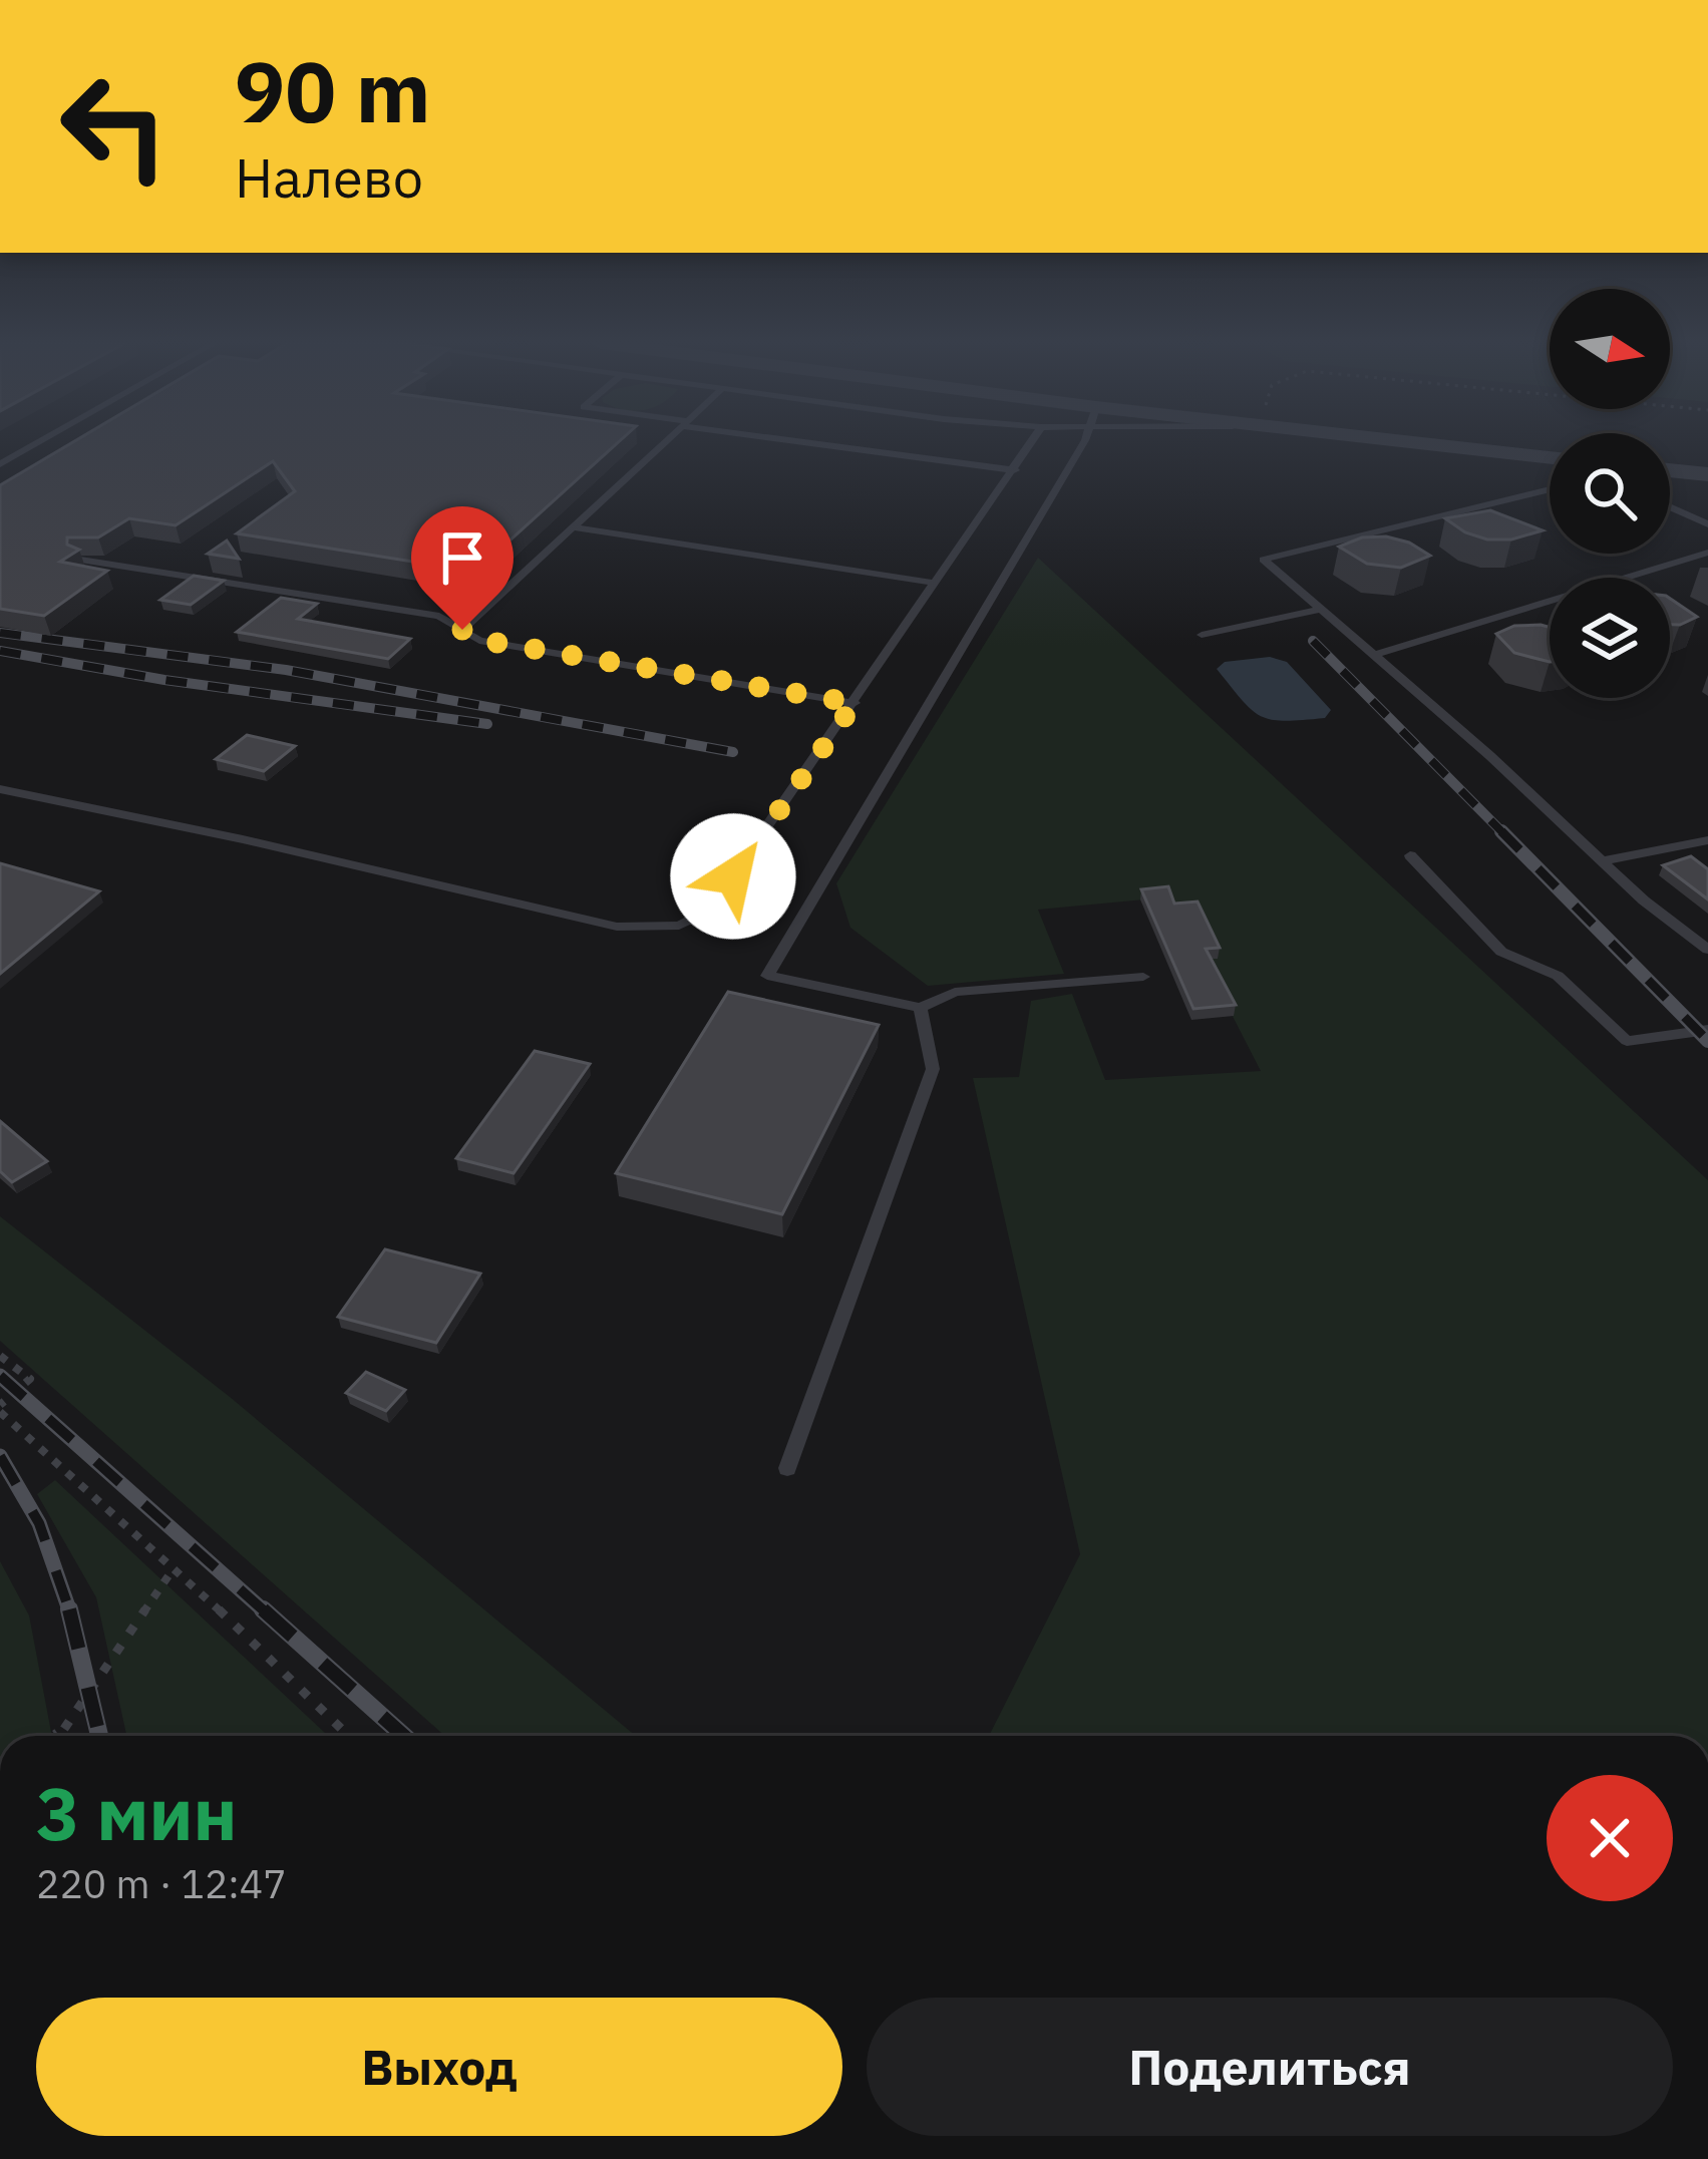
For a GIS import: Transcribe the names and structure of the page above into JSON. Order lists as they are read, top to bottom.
{
  "north": "right",
  "page": {
    "turn": ["90 m", "Налево"],
    "heading": ["3 мин", "220 m · 12:47"],
    "buttons": ["Выход", "Поделиться"]
  }
}
